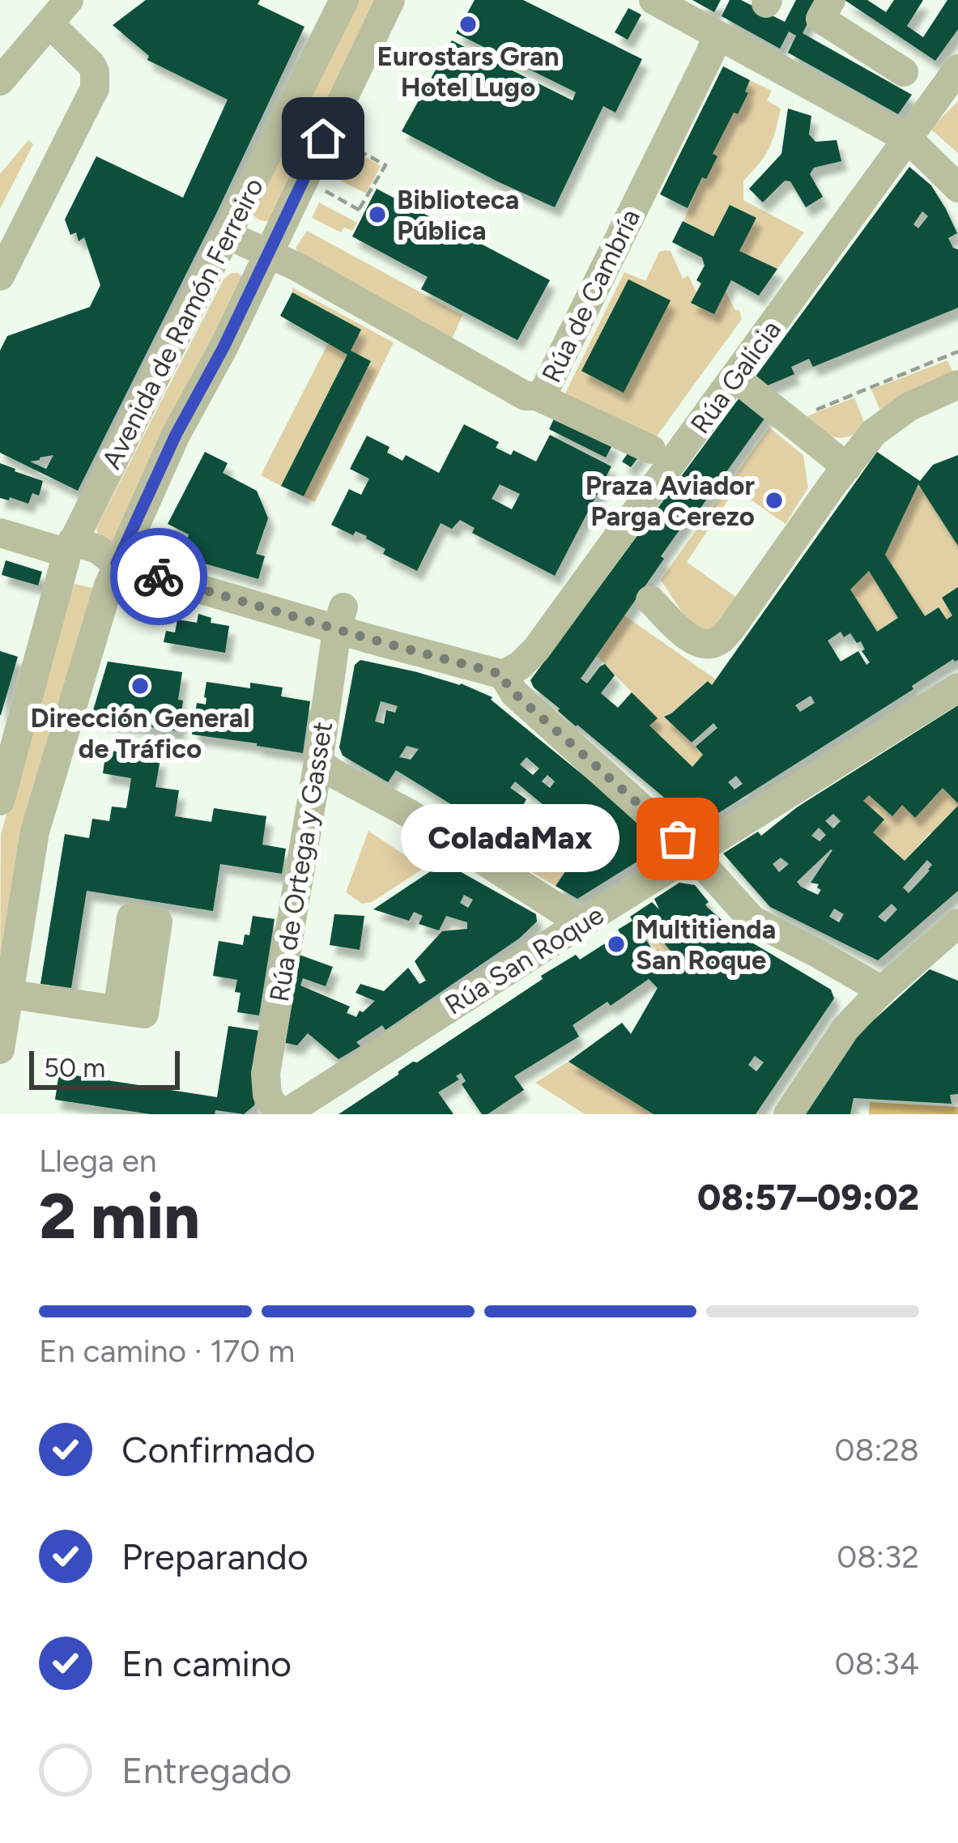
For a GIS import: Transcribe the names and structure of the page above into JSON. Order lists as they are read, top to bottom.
{
  "streets": {
    "street": [
      "Rúa de Cambría",
      "Avenida de Ramón Ferreiro",
      "Rúa Galicia",
      "Rúa de Ortega y Gasset",
      "Rúa San Roque"
    ]
  },
  "crossings": [
    ["Rúa de Cambría", "Avenida de Ramón Ferreiro"],
    ["Rúa de Ortega y Gasset", "Rúa San Roque"]
  ],
  "places": [
    "Eurostars Gran Hotel Lugo",
    "Biblioteca Pública",
    "Praza Aviador Parga Cerezo",
    "Dirección General de Tráfico",
    "ColadaMax",
    "Multitienda San Roque"
  ],
  "scale_bar": "50 m",
  "page": {
    "bubble": "ColadaMax",
    "scale": "50 m",
    "heading": ["2 min", "Llega en", "08:57–09:02"],
    "bar": "En camino · 170 m",
    "list": [
      ["Confirmado", "08:28"],
      ["Preparando", "08:32"],
      ["En camino", "08:34"],
      "Entregado"
    ]
  }
}
